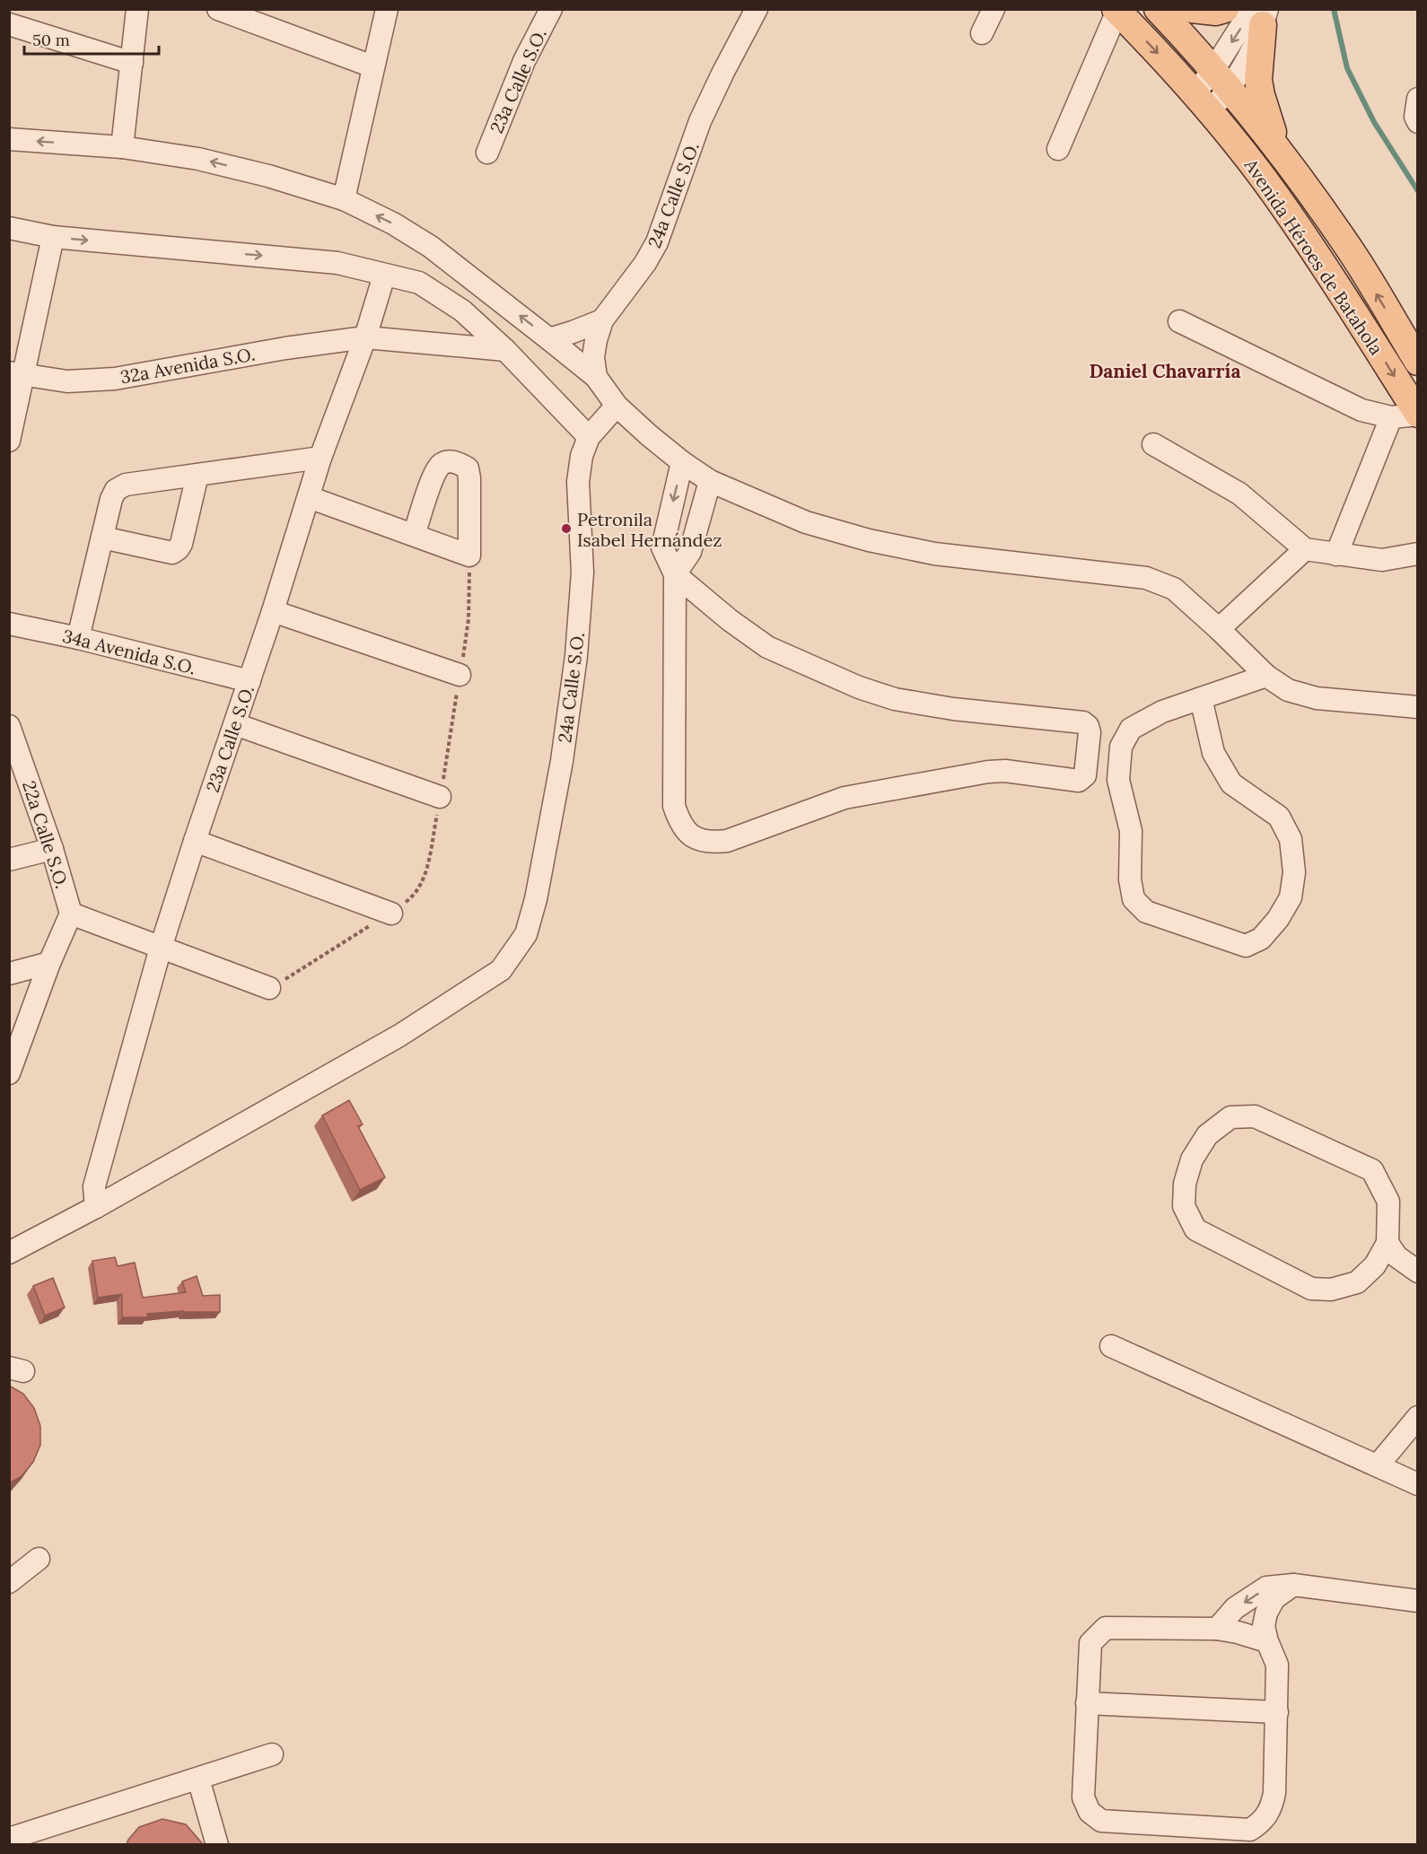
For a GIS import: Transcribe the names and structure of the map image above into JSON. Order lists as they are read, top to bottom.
{
  "streets": {
    "main road": ["Avenida Héroes de Batahola"],
    "street": [
      "23a Calle S.O.",
      "24a Calle S.O.",
      "32a Avenida S.O.",
      "34a Avenida S.O.",
      "22a Calle S.O."
    ]
  },
  "crossings": [
    ["23a Calle S.O.", "24a Calle S.O."],
    ["23a Calle S.O.", "32a Avenida S.O."],
    ["23a Calle S.O.", "34a Avenida S.O."]
  ],
  "districts": ["Daniel Chavarría"],
  "places": ["Petronila Isabel Hernández"],
  "scale_bar": "50 m"
}
